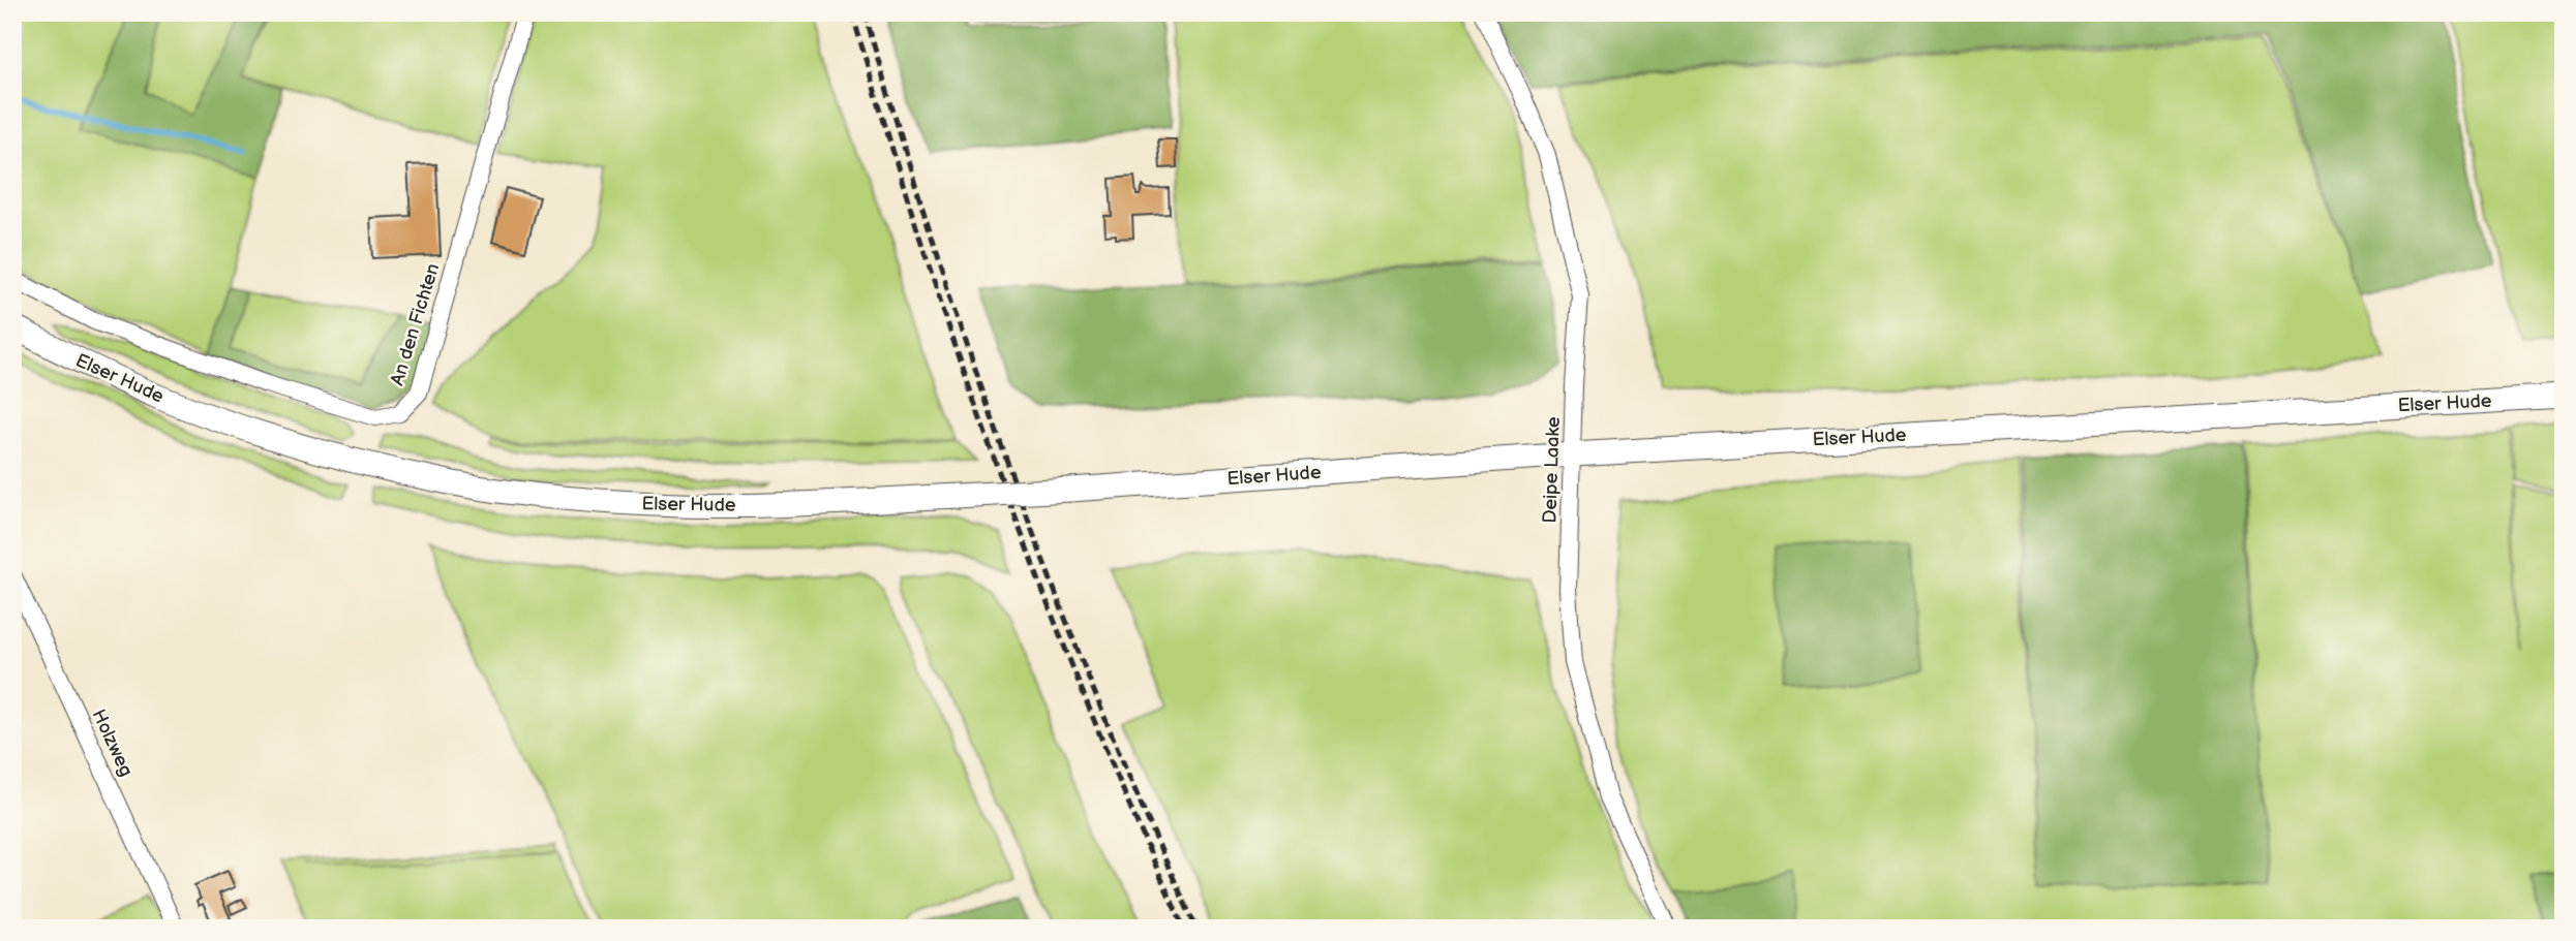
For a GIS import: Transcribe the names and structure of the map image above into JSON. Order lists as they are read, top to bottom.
{
  "streets": {
    "street": [
      "An den Fichten",
      "Elser Hude",
      "Deipe Laake",
      "Holzweg"
    ]
  },
  "crossings": [
    ["Elser Hude", "Deipe Laake"]
  ]
}
